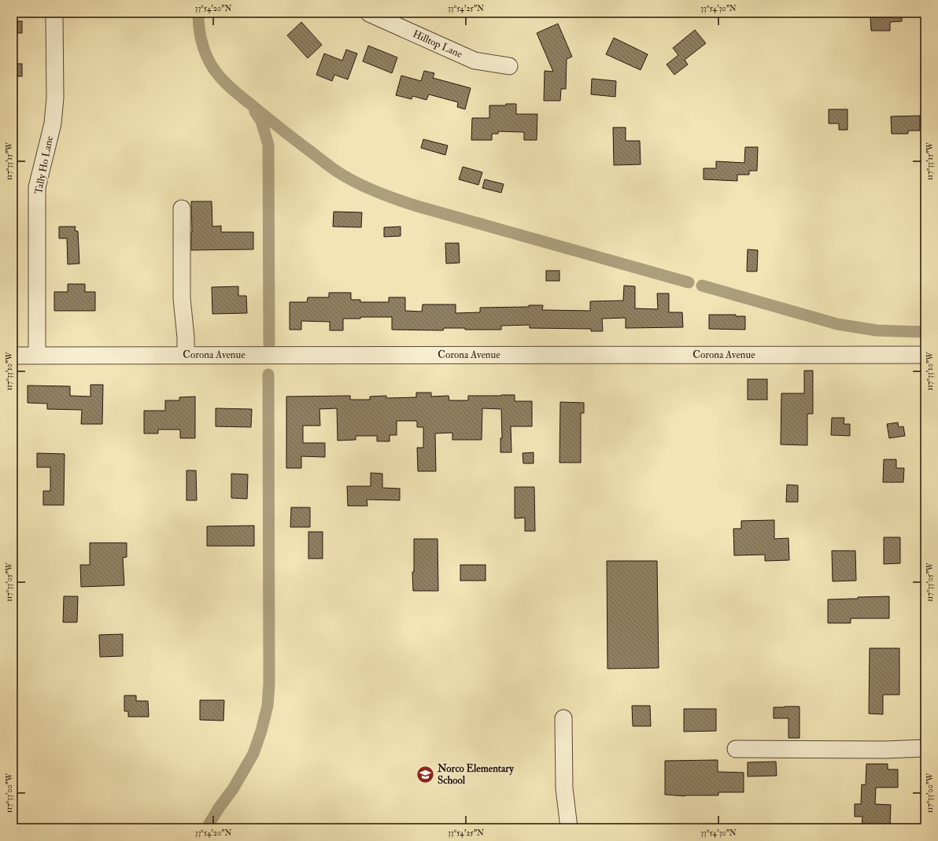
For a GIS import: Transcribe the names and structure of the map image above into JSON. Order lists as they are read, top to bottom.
{
  "streets": {
    "street": ["Hilltop Lane", "Tally Ho Lane", "Corona Avenue"]
  },
  "crossings": [
    ["Tally Ho Lane", "Corona Avenue"]
  ],
  "places": {
    "school or university": ["Norco Elementary School"]
  },
  "coordinates": [
    "33°54'20\"N",
    "33°54'25\"N",
    "33°54'30\"N",
    "117°33'15\"W",
    "117°33'10\"W",
    "117°33'05\"W",
    "117°33'00\"W"
  ]
}
